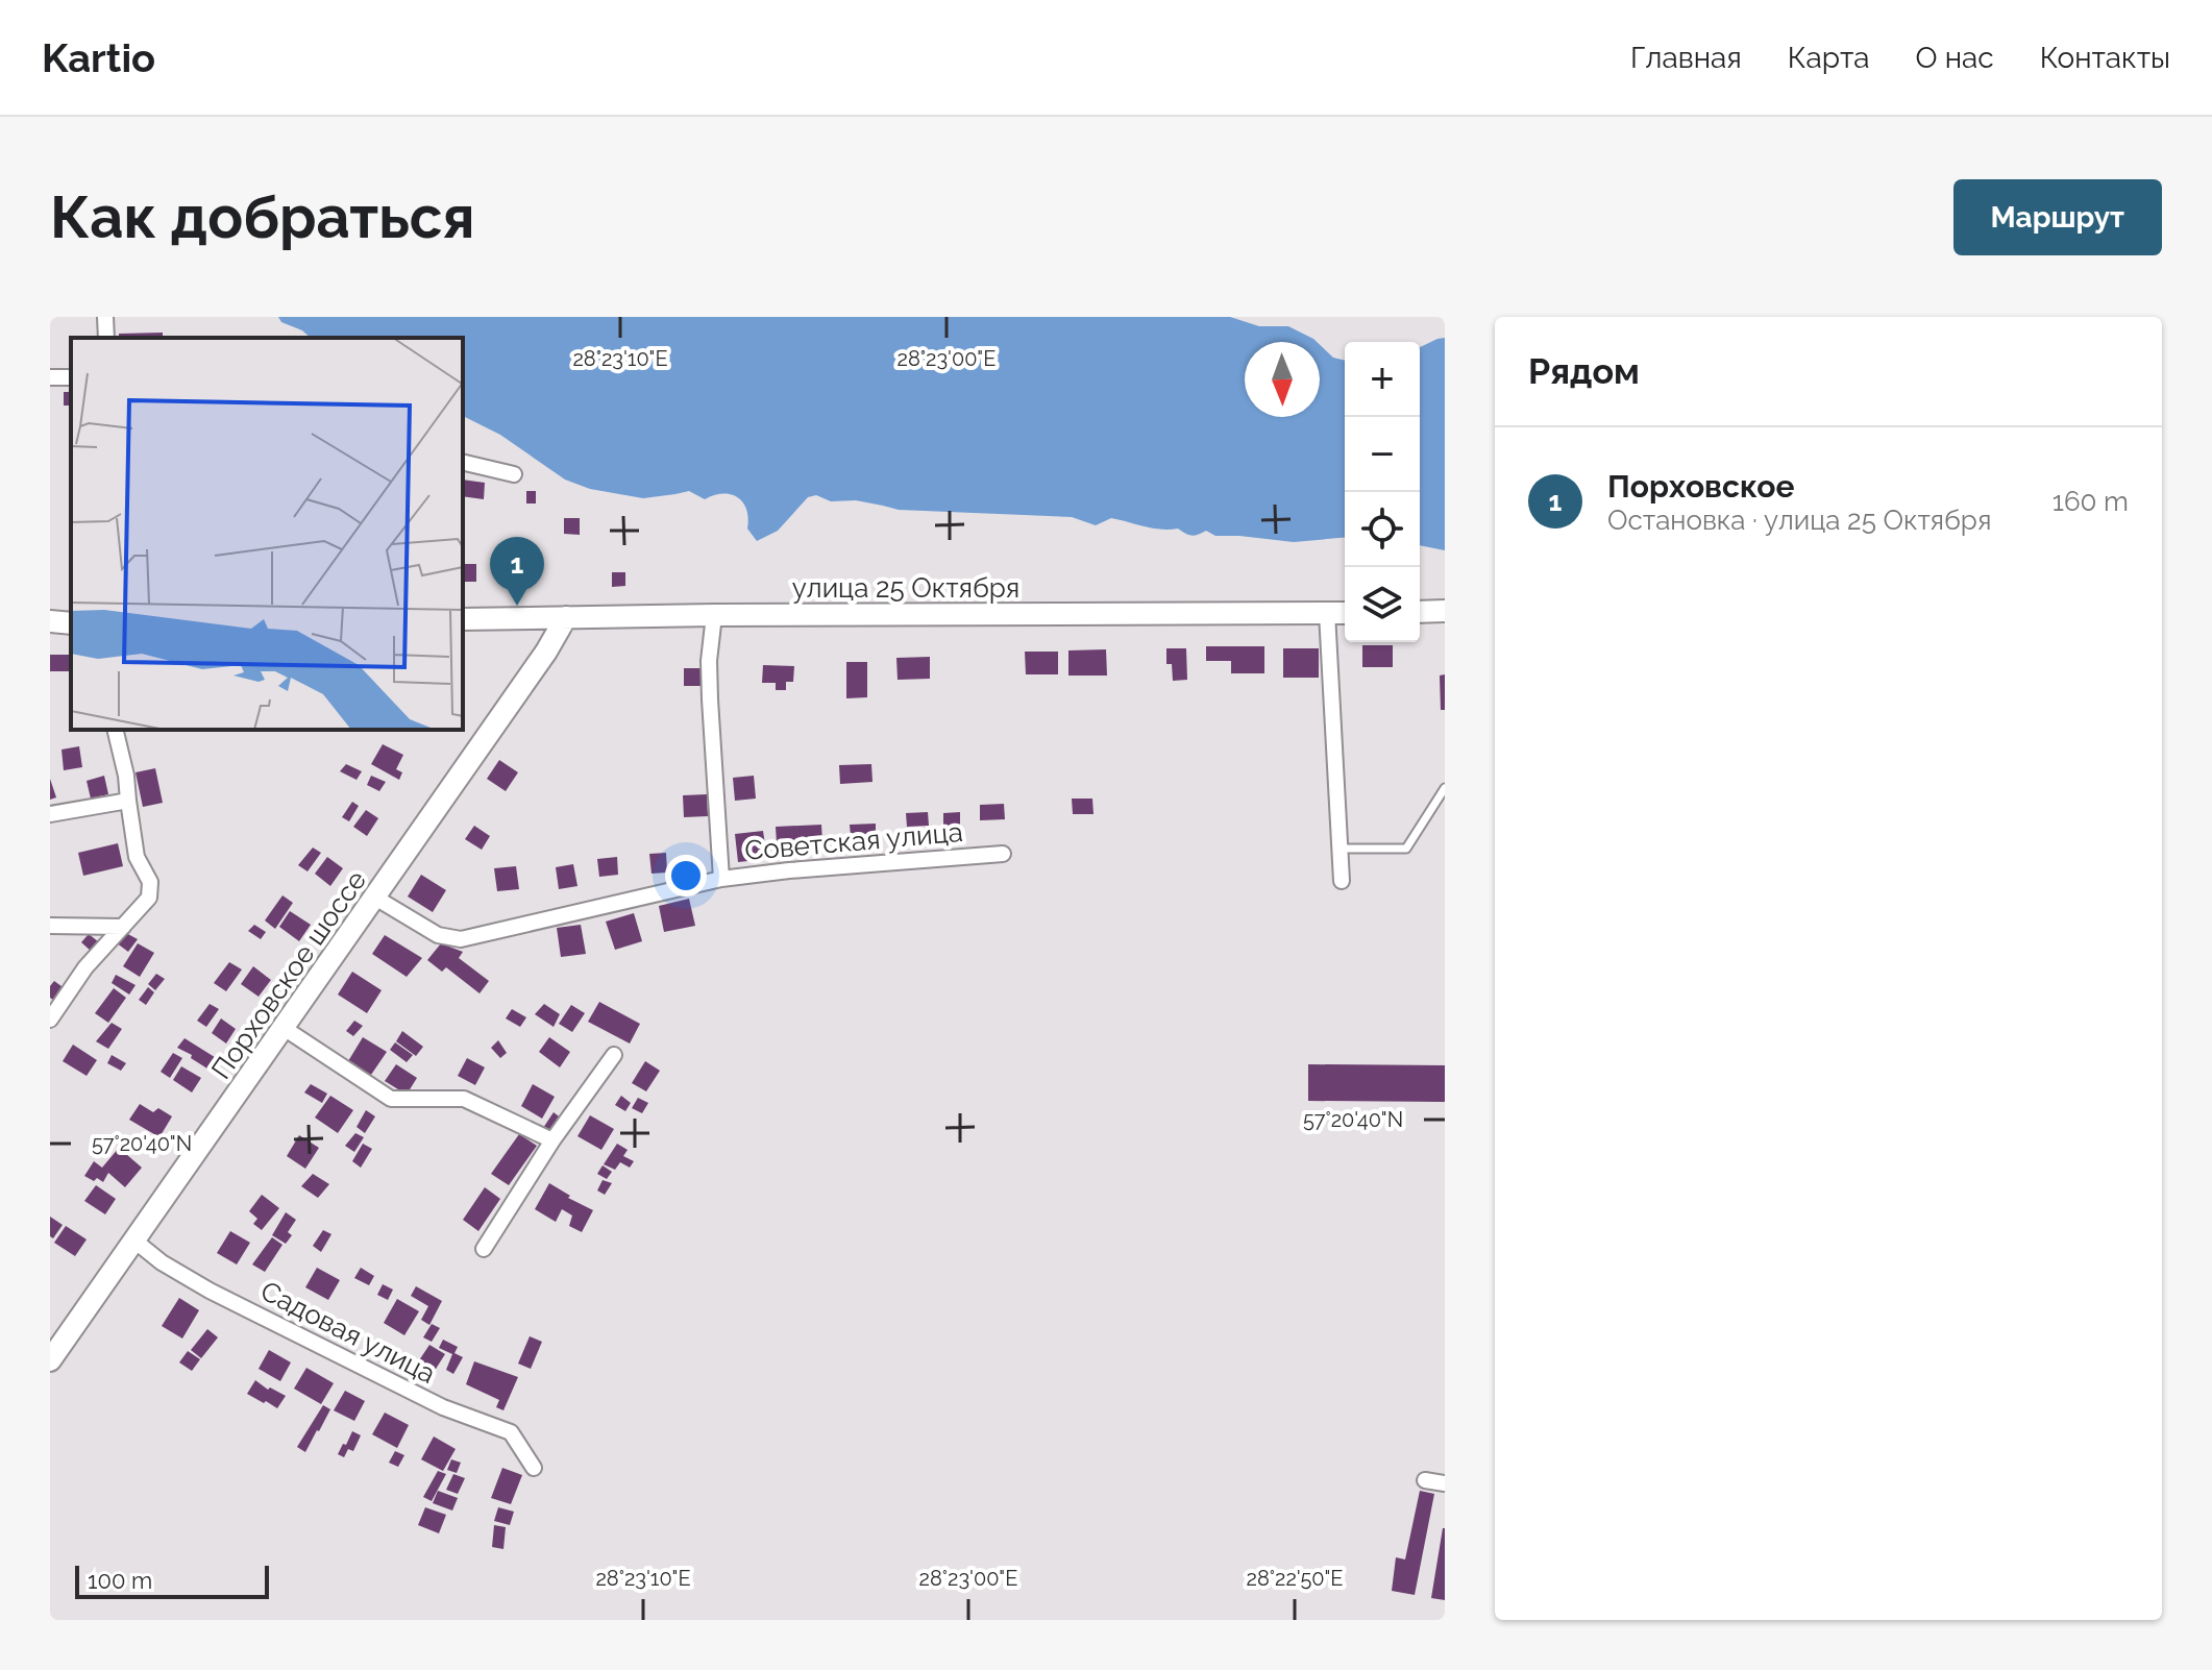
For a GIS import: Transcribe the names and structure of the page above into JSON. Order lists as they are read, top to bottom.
{
  "streets": {
    "main road": ["улица 25 Октября", "Порховское шоссе"],
    "street": ["Советская улица", "Садовая улица"]
  },
  "crossings": [
    ["улица 25 Октября", "Порховское шоссе"],
    ["Советская улица", "Порховское шоссе"],
    ["Порховское шоссе", "Садовая улица"]
  ],
  "scale_bar": "100 m",
  "north": "bottom",
  "page": {
    "header": "Kartio",
    "nav": [
      "Главная",
      "Карта",
      "О нас",
      "Контакты"
    ],
    "buttons": "Маршрут",
    "title": "Как добраться",
    "heading": "Рядом",
    "map_buttons": ["+", "−"],
    "list": [
      {
        "mark": "1",
        "name": "Порховское",
        "note": "Остановка · улица 25 Октября",
        "value": "160 m"
      }
    ],
    "pins": "1",
    "scale": "100 m"
  },
  "coordinates": [
    "28°23'10\"E",
    "28°23'00\"E",
    "57°20'40\"N",
    "28°22'50\"E"
  ]
}
